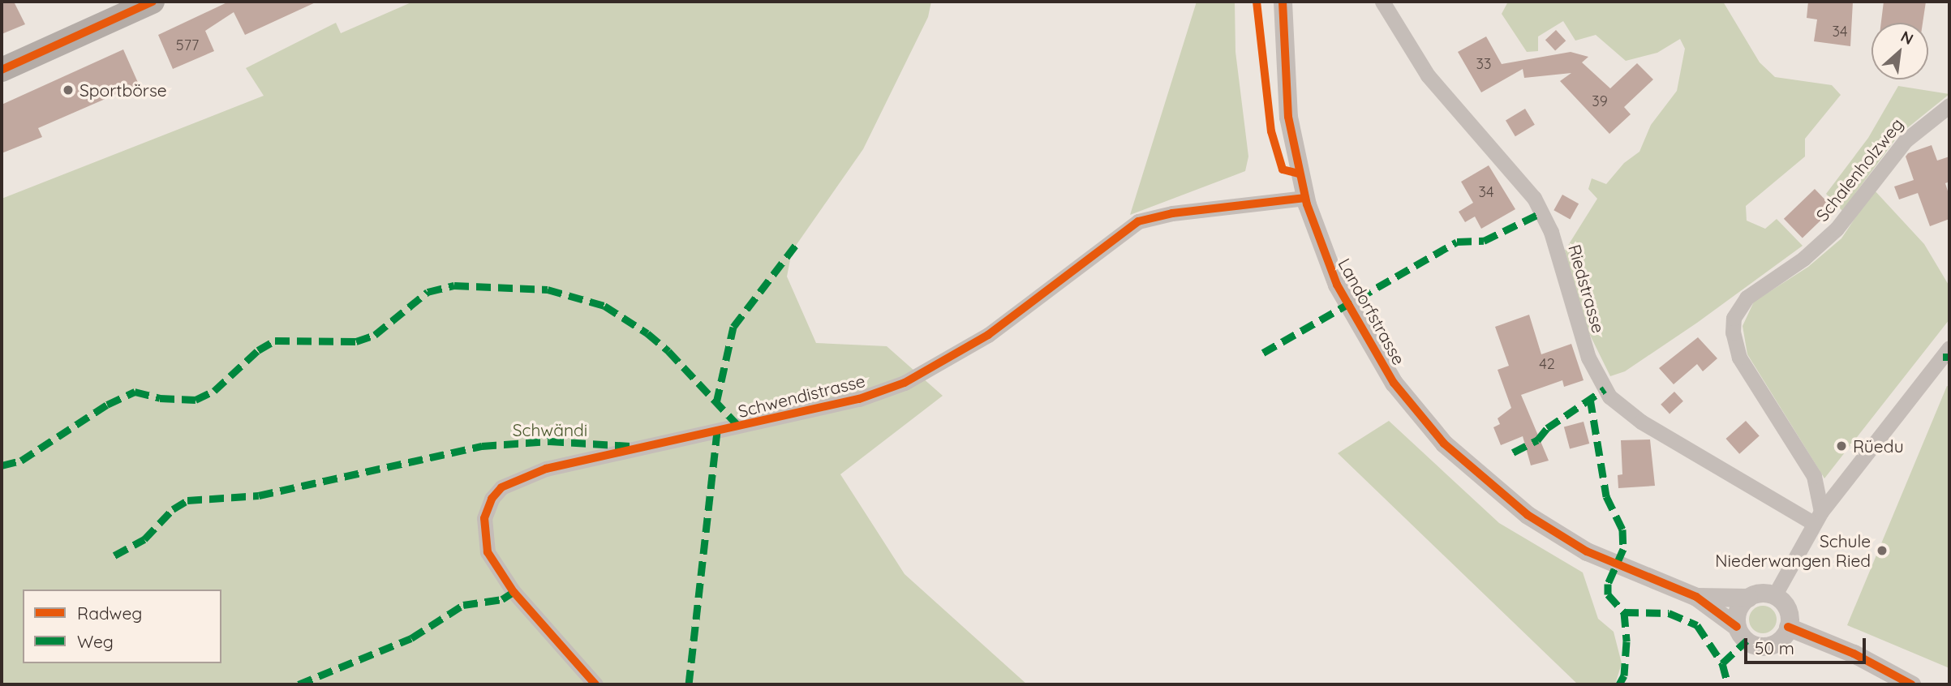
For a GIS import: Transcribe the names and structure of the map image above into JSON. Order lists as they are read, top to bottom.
{
  "streets": {
    "street": [
      "Schalenholzweg",
      "Riedstrasse",
      "Landorfstrasse",
      "Schwendistrasse"
    ]
  },
  "crossings": [
    ["Schalenholzweg", "Riedstrasse"],
    ["Landorfstrasse", "Schwendistrasse"]
  ],
  "parks": ["Schwändi"],
  "places": ["Sportbörse", "Rüedu", "Schule Niederwangen Ried"],
  "house_numbers": [
    "34",
    "577",
    "33",
    "39",
    "34",
    "42"
  ],
  "legend": ["Radweg", "Weg"],
  "scale_bar": "50 m",
  "north": "top right"
}
